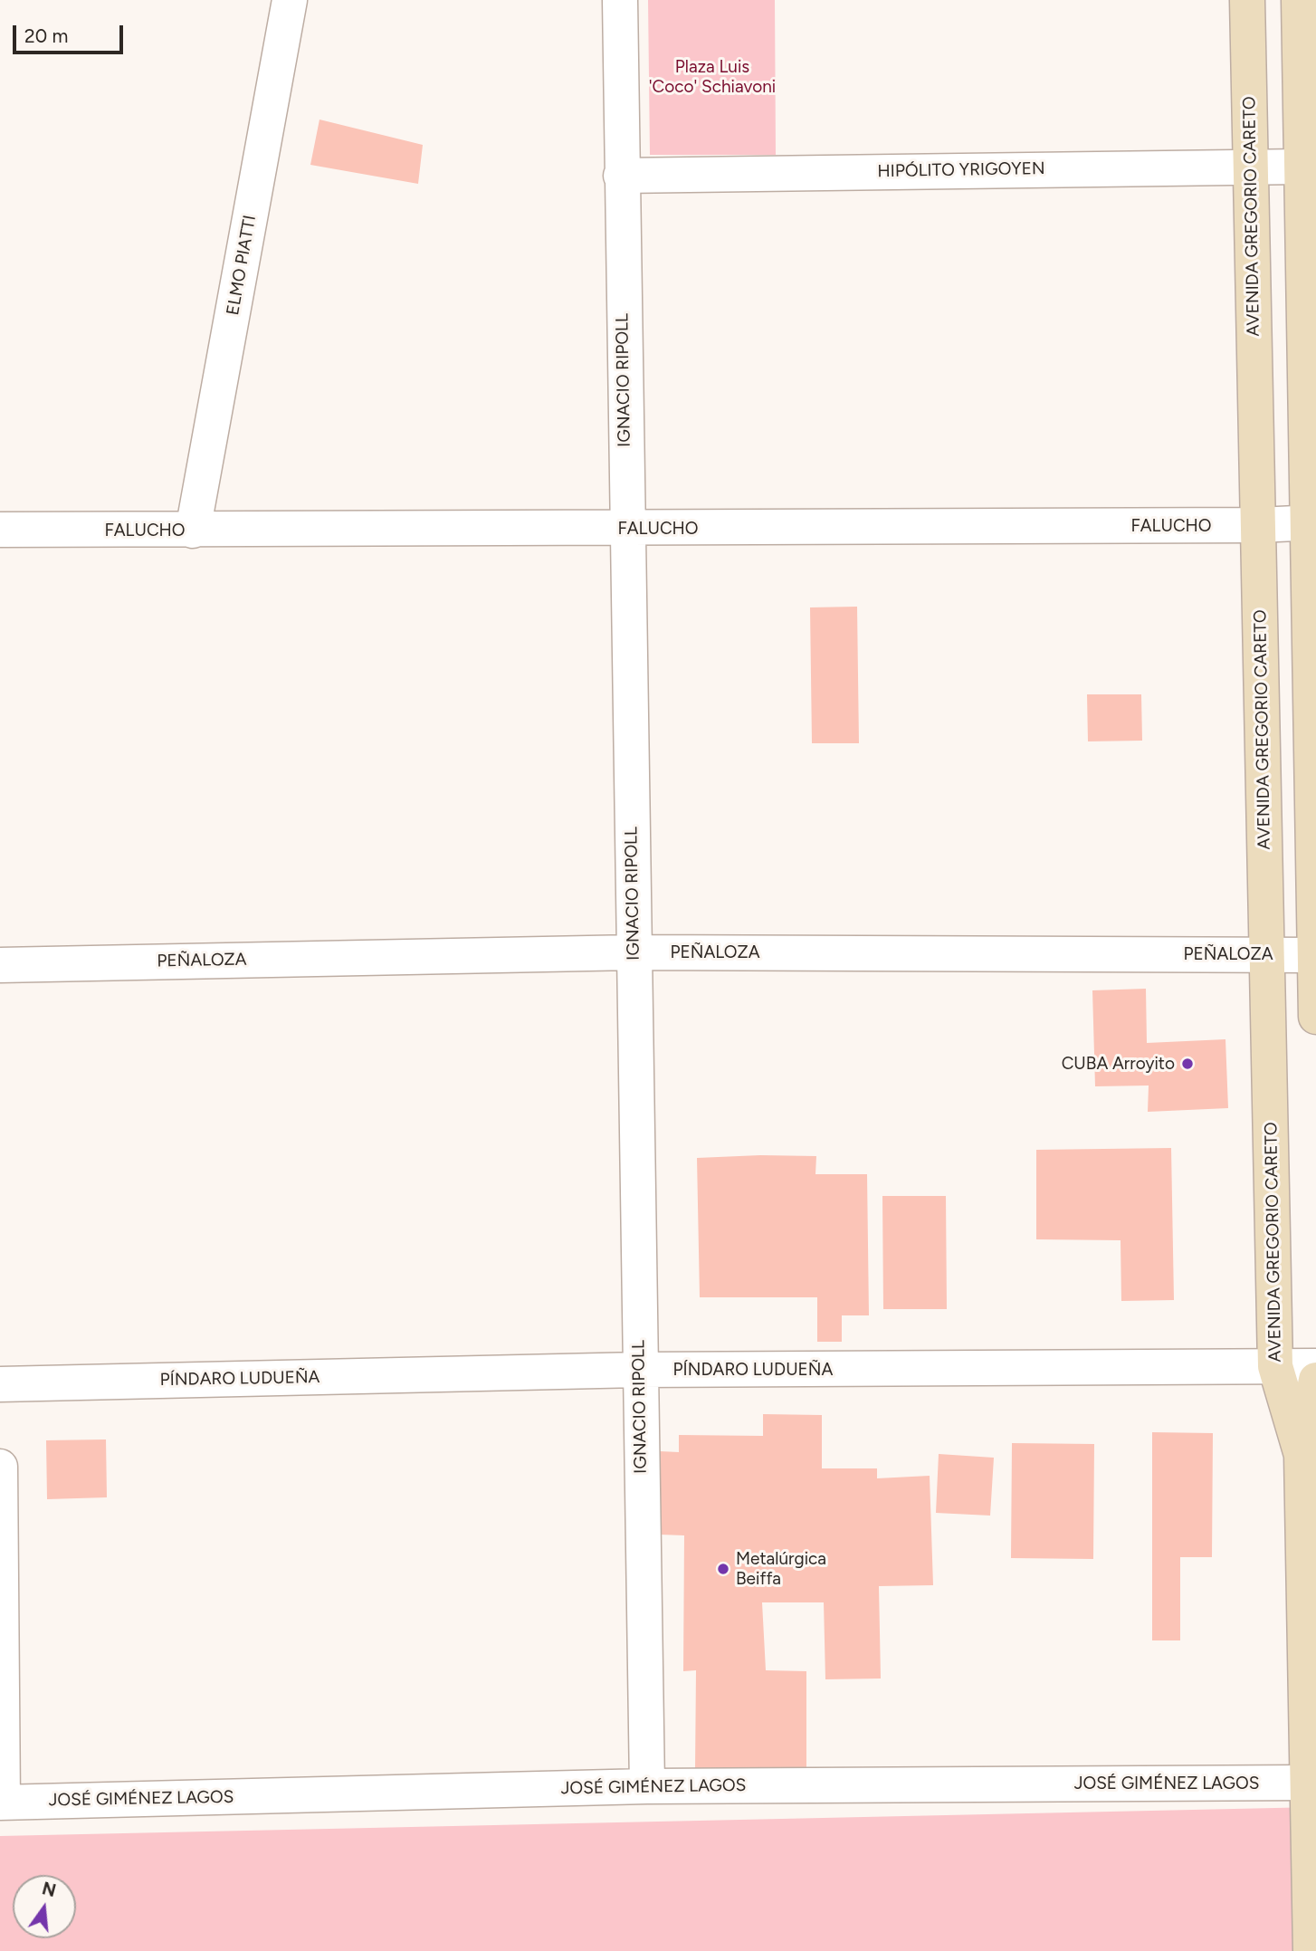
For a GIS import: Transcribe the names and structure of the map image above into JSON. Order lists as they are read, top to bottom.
{
  "streets": {
    "main road": ["AVENIDA GREGORIO CARETO"],
    "street": [
      "HIPÓLITO YRIGOYEN",
      "ELMO PIATTI",
      "IGNACIO RIPOLL",
      "FALUCHO",
      "PEÑALOZA",
      "PÍNDARO LUDUEÑA",
      "JOSÉ GIMÉNEZ LAGOS"
    ]
  },
  "crossings": [
    ["HIPÓLITO YRIGOYEN", "AVENIDA GREGORIO CARETO"],
    ["HIPÓLITO YRIGOYEN", "IGNACIO RIPOLL"],
    ["AVENIDA GREGORIO CARETO", "FALUCHO"],
    ["AVENIDA GREGORIO CARETO", "PEÑALOZA"],
    ["AVENIDA GREGORIO CARETO", "PÍNDARO LUDUEÑA"],
    ["AVENIDA GREGORIO CARETO", "JOSÉ GIMÉNEZ LAGOS"],
    ["ELMO PIATTI", "FALUCHO"],
    ["IGNACIO RIPOLL", "FALUCHO"],
    ["IGNACIO RIPOLL", "PEÑALOZA"],
    ["IGNACIO RIPOLL", "PÍNDARO LUDUEÑA"],
    ["IGNACIO RIPOLL", "JOSÉ GIMÉNEZ LAGOS"]
  ],
  "parks": ["Plaza Luis 'Coco' Schiavoni"],
  "places": ["CUBA Arroyito", "Metalúrgica Beiffa"],
  "scale_bar": "20 m",
  "north": "top"
}
